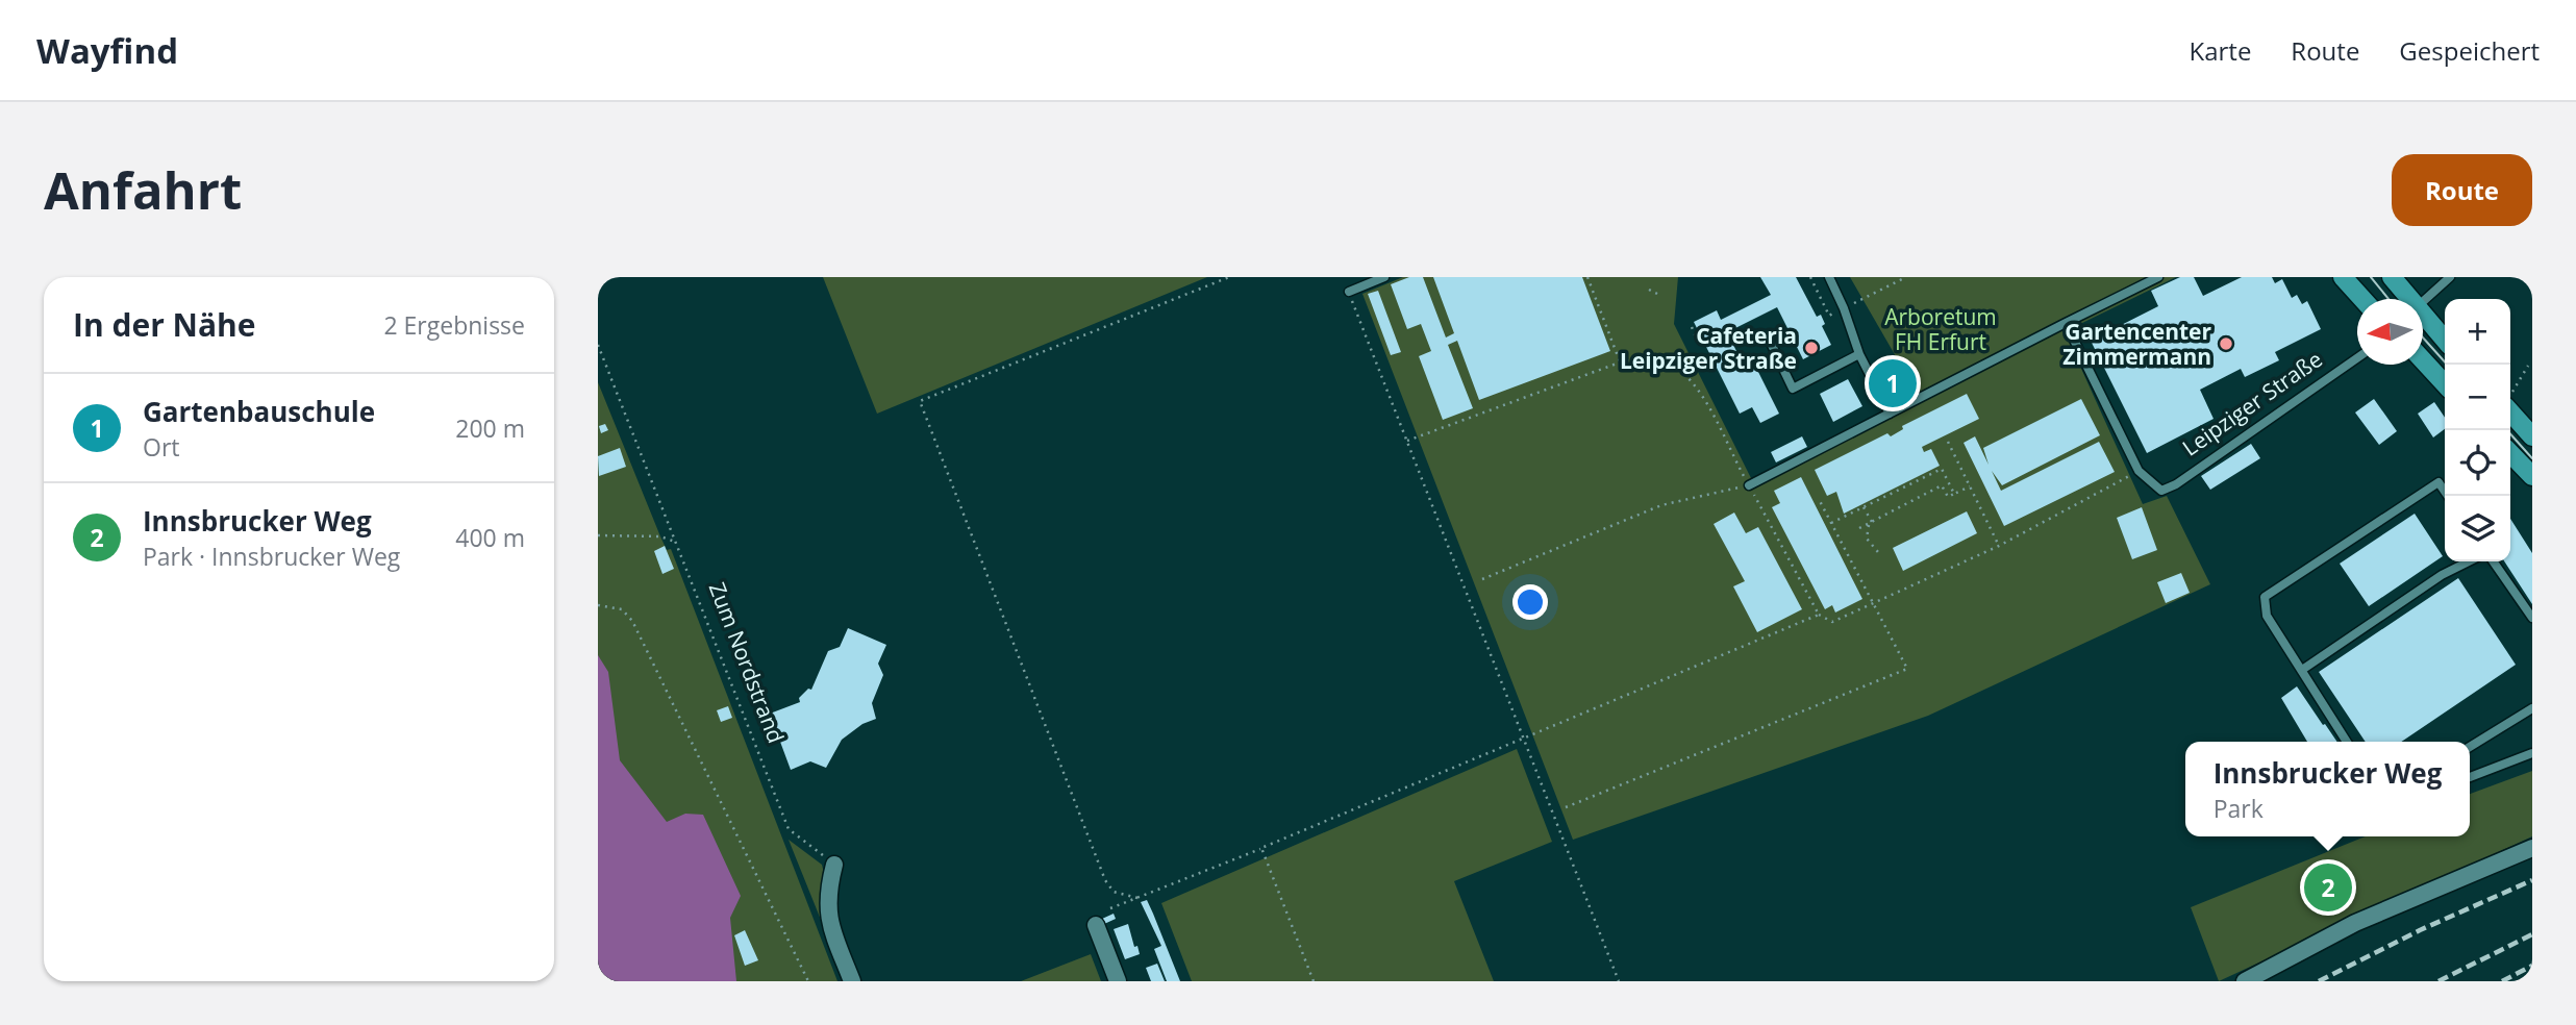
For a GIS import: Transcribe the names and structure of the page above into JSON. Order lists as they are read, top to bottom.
{
  "streets": {
    "lane": ["Leipziger Straße"],
    "path": ["Zum Nordstrand"]
  },
  "parks": ["Arboretum FH Erfurt"],
  "places": ["Gartencenter Zimmermann", "Cafeteria Leipziger Straße"],
  "north": "left",
  "page": {
    "header": "Wayfind",
    "nav": ["Karte", "Route", "Gespeichert"],
    "buttons": "Route",
    "title": "Anfahrt",
    "heading": ["In der Nähe", "2 Ergebnisse"],
    "map_buttons": ["+", "−"],
    "pins": ["1", "2"],
    "list": [
      {
        "mark": "1",
        "name": "Gartenbauschule",
        "note": "Ort",
        "value": "200 m"
      },
      {
        "mark": "2",
        "name": "Innsbrucker Weg",
        "note": "Park · Innsbrucker Weg",
        "value": "400 m"
      }
    ],
    "popup": ["Innsbrucker Weg", "Park"]
  }
}
